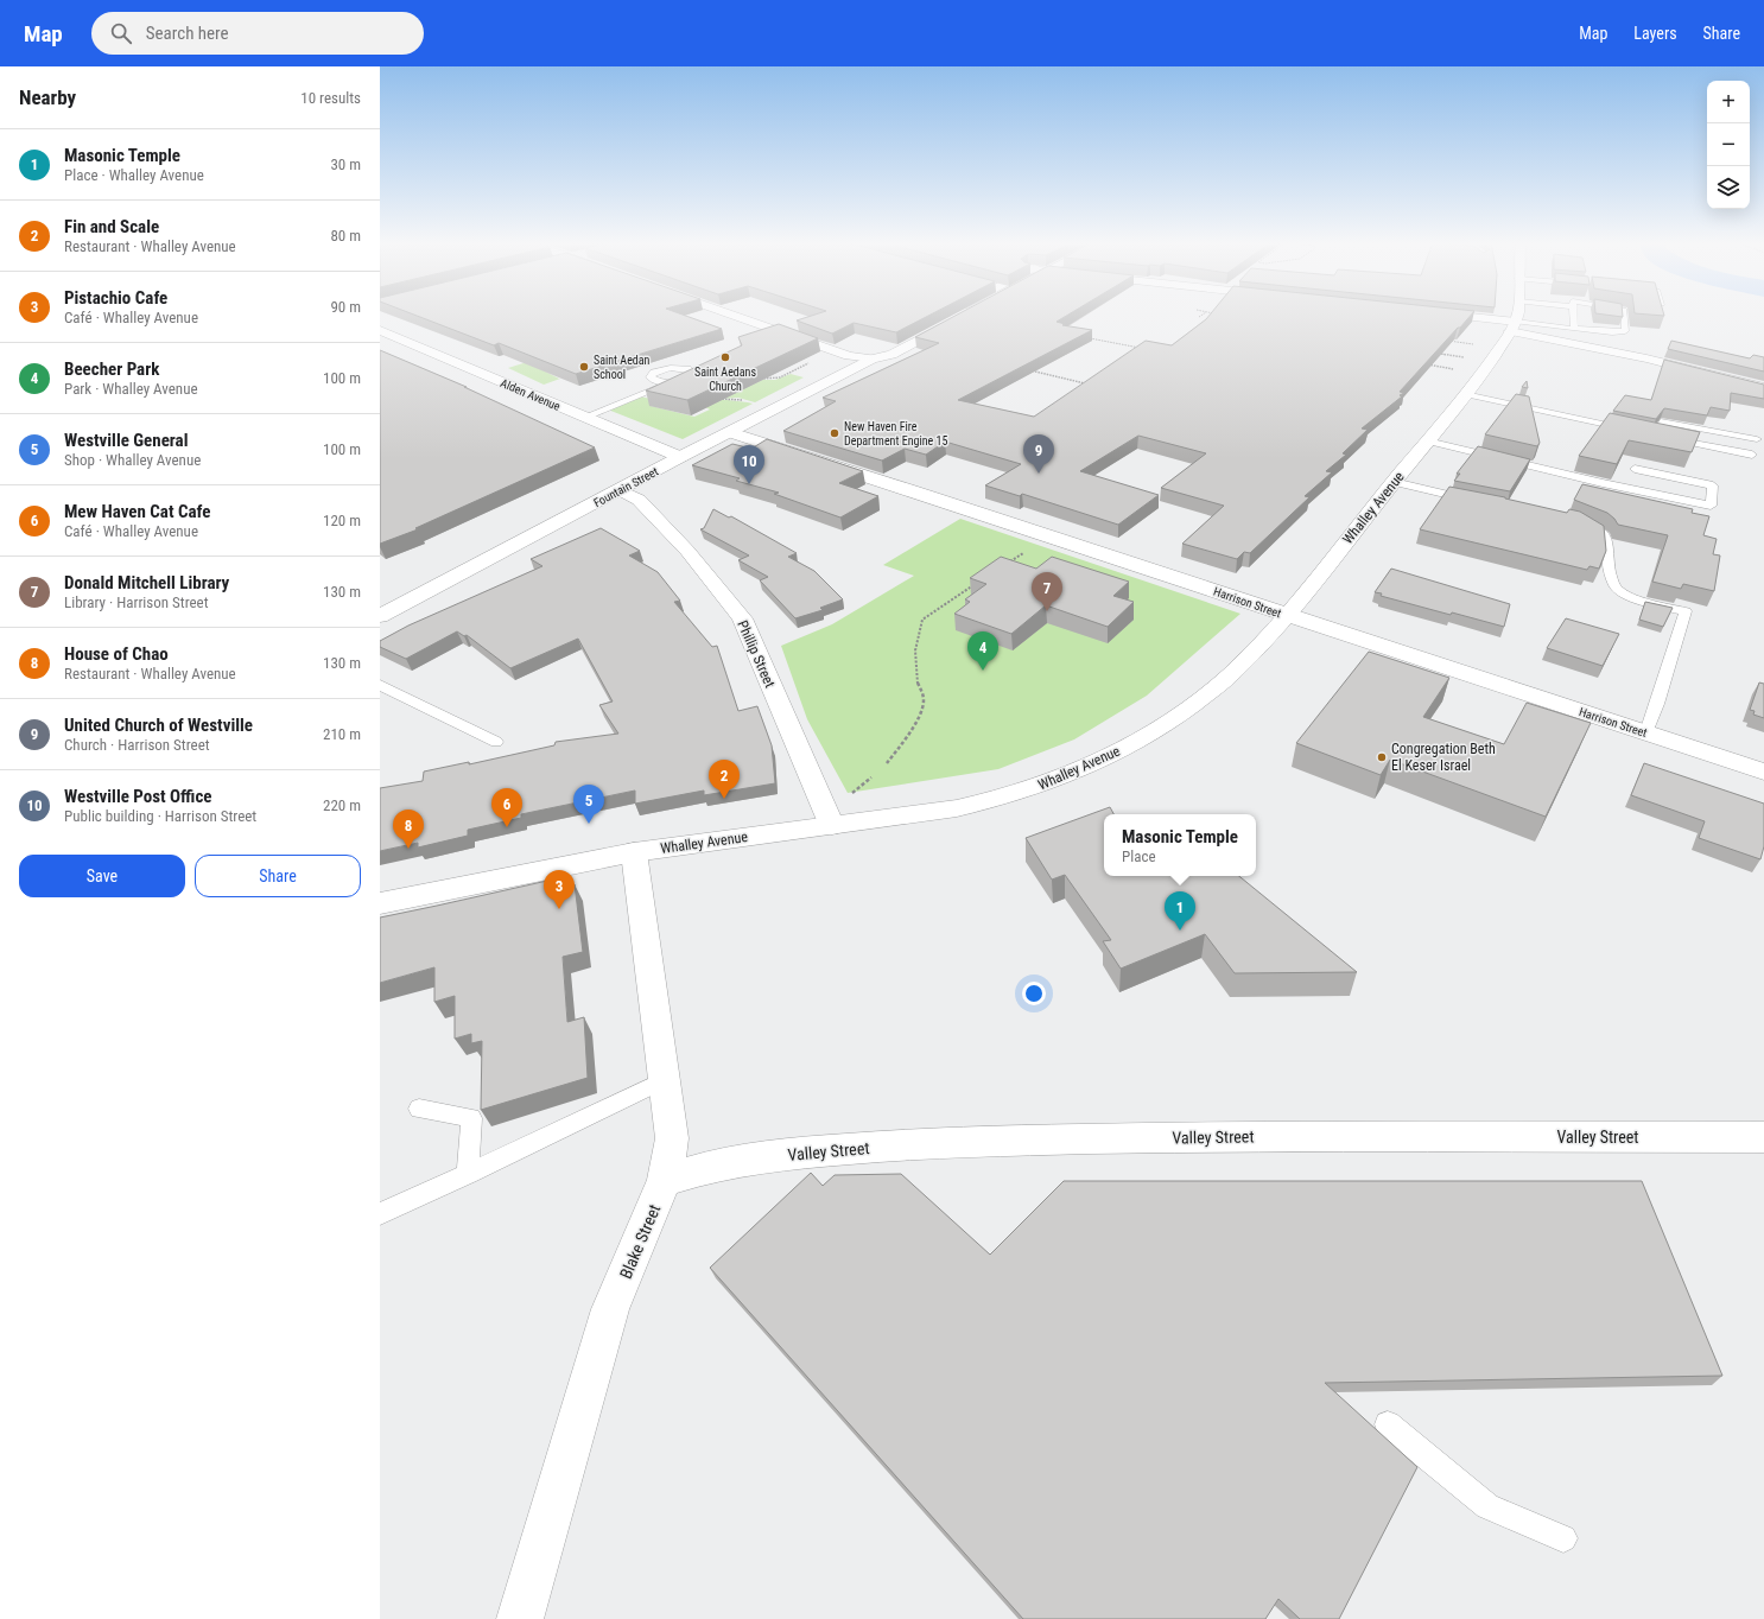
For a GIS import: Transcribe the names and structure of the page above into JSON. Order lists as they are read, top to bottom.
{
  "streets": {
    "street": [
      "Alden Avenue",
      "Fountain Street",
      "Whalley Avenue",
      "Harrison Street",
      "Phillip Street",
      "Valley Street",
      "Blake Street"
    ]
  },
  "crossings": [
    ["Alden Avenue", "Fountain Street"],
    ["Fountain Street", "Harrison Street"],
    ["Fountain Street", "Phillip Street"],
    ["Whalley Avenue", "Harrison Street"],
    ["Whalley Avenue", "Phillip Street"],
    ["Whalley Avenue", "Blake Street"],
    ["Valley Street", "Blake Street"]
  ],
  "places": [
    "Saint Aedans Church",
    "Saint Aedan School",
    "New Haven Fire Department Engine 15",
    "Congregation Beth El Keser Israel"
  ],
  "page": {
    "header": "Map",
    "search": "Search here",
    "nav": ["Map", "Layers", "Share"],
    "heading": ["Nearby", "10 results"],
    "map_buttons": ["+", "−"],
    "list": [
      {
        "mark": "1",
        "name": "Masonic Temple",
        "note": "Place · Whalley Avenue",
        "value": "30 m"
      },
      {
        "mark": "2",
        "name": "Fin and Scale",
        "note": "Restaurant · Whalley Avenue",
        "value": "80 m"
      },
      {
        "mark": "3",
        "name": "Pistachio Cafe",
        "note": "Café · Whalley Avenue",
        "value": "90 m"
      },
      {
        "mark": "4",
        "name": "Beecher Park",
        "note": "Park · Whalley Avenue",
        "value": "100 m"
      },
      {
        "mark": "5",
        "name": "Westville General",
        "note": "Shop · Whalley Avenue",
        "value": "100 m"
      },
      {
        "mark": "6",
        "name": "Mew Haven Cat Cafe",
        "note": "Café · Whalley Avenue",
        "value": "120 m"
      },
      {
        "mark": "7",
        "name": "Donald Mitchell Library",
        "note": "Library · Harrison Street",
        "value": "130 m"
      },
      {
        "mark": "8",
        "name": "House of Chao",
        "note": "Restaurant · Whalley Avenue",
        "value": "130 m"
      },
      {
        "mark": "9",
        "name": "United Church of Westville",
        "note": "Church · Harrison Street",
        "value": "210 m"
      },
      {
        "mark": "10",
        "name": "Westville Post Office",
        "note": "Public building · Harrison Street",
        "value": "220 m"
      }
    ],
    "pins": [
      "9",
      "10",
      "7",
      "4",
      "2",
      "5",
      "6",
      "8",
      "3",
      "1"
    ],
    "popup": ["Masonic Temple", "Place"],
    "buttons": ["Save", "Share"]
  }
}
